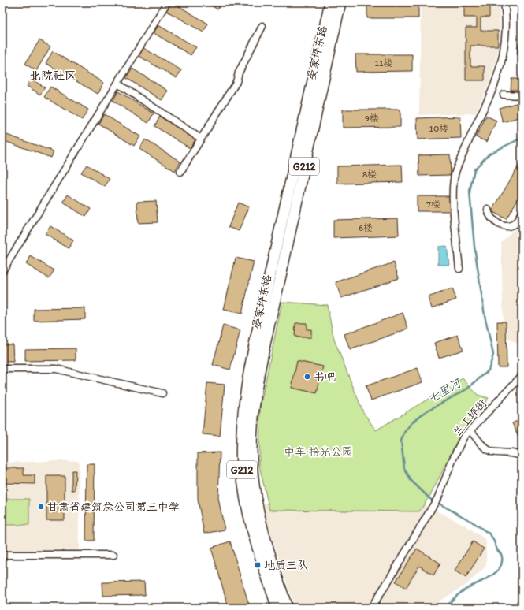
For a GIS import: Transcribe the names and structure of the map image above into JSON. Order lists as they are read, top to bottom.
{
  "streets": {
    "highway": ["晏家坪东路", "G212"],
    "street": ["兰工坪街"]
  },
  "districts": ["北院社区"],
  "water": ["七里河"],
  "parks": ["中车·拾光公园"],
  "places": {
    "other": ["书吧", "甘肃省建筑总公司第三中学"],
    "transit": ["地质三队"]
  },
  "house_numbers": [
    "11楼",
    "9楼",
    "10楼",
    "8楼",
    "7楼",
    "6楼"
  ]
}
